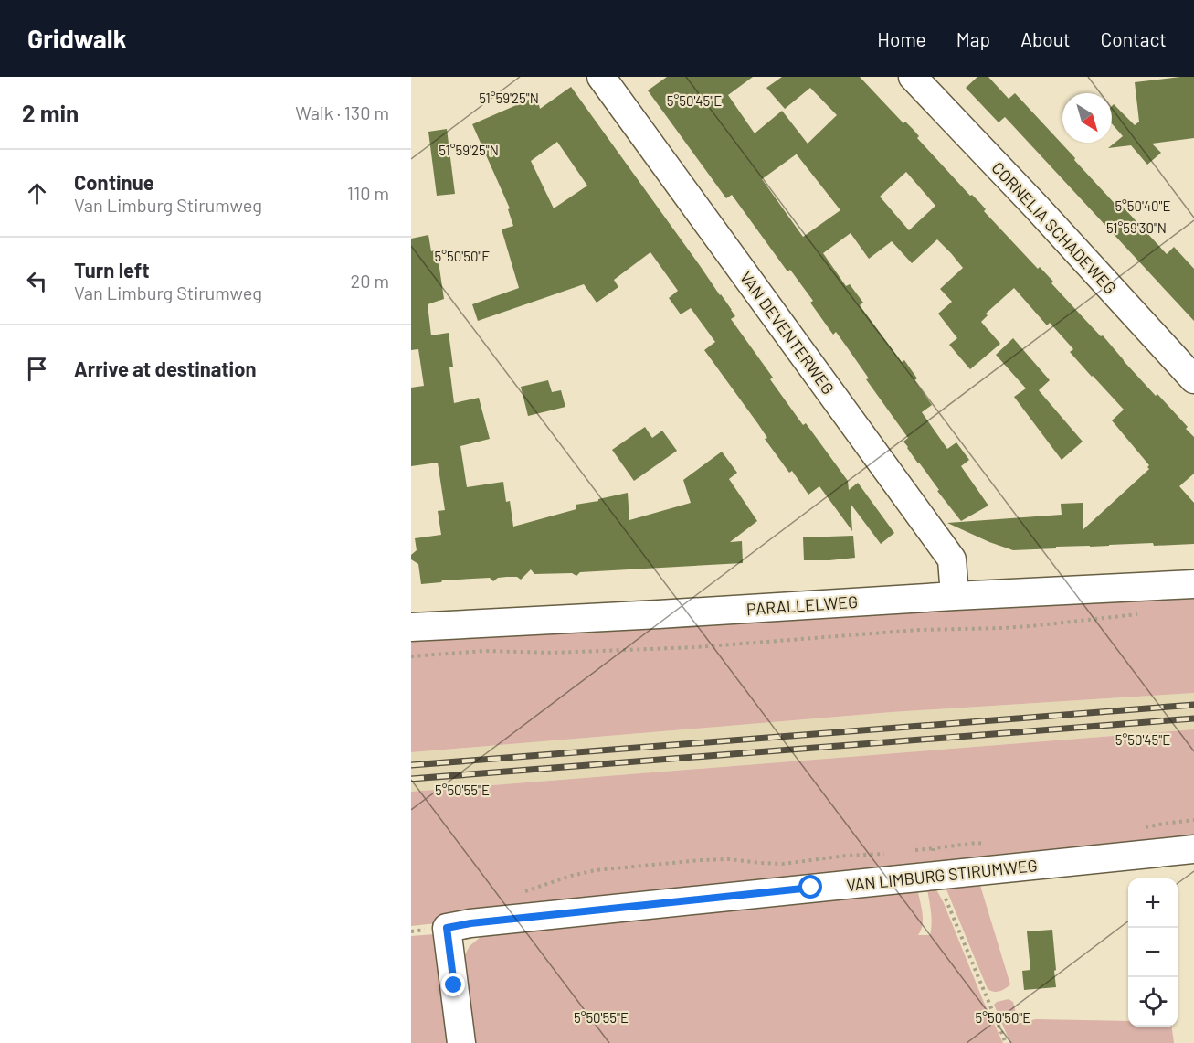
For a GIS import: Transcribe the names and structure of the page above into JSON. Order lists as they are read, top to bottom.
{
  "streets": {
    "street": [
      "CORNELIA SCHADEWEG",
      "VAN DEVENTERWEG",
      "PARALLELWEG",
      "VAN LIMBURG STIRUMWEG"
    ]
  },
  "crossings": [
    ["VAN DEVENTERWEG", "PARALLELWEG"]
  ],
  "north": "bottom right",
  "page": {
    "header": "Gridwalk",
    "nav": [
      "Home",
      "Map",
      "About",
      "Contact"
    ],
    "heading": ["2 min", "Walk · 130 m"],
    "list": [
      ["Continue", "Van Limburg Stirumweg", "110 m"],
      ["Turn left", "Van Limburg Stirumweg", "20 m"],
      "Arrive at destination"
    ],
    "map_buttons": ["+", "−"]
  },
  "coordinates": [
    "51°59'25\"N",
    "5°50'45\"E",
    "5°50'40\"E",
    "51°59'30\"N",
    "5°50'50\"E",
    "5°50'55\"E"
  ]
}
